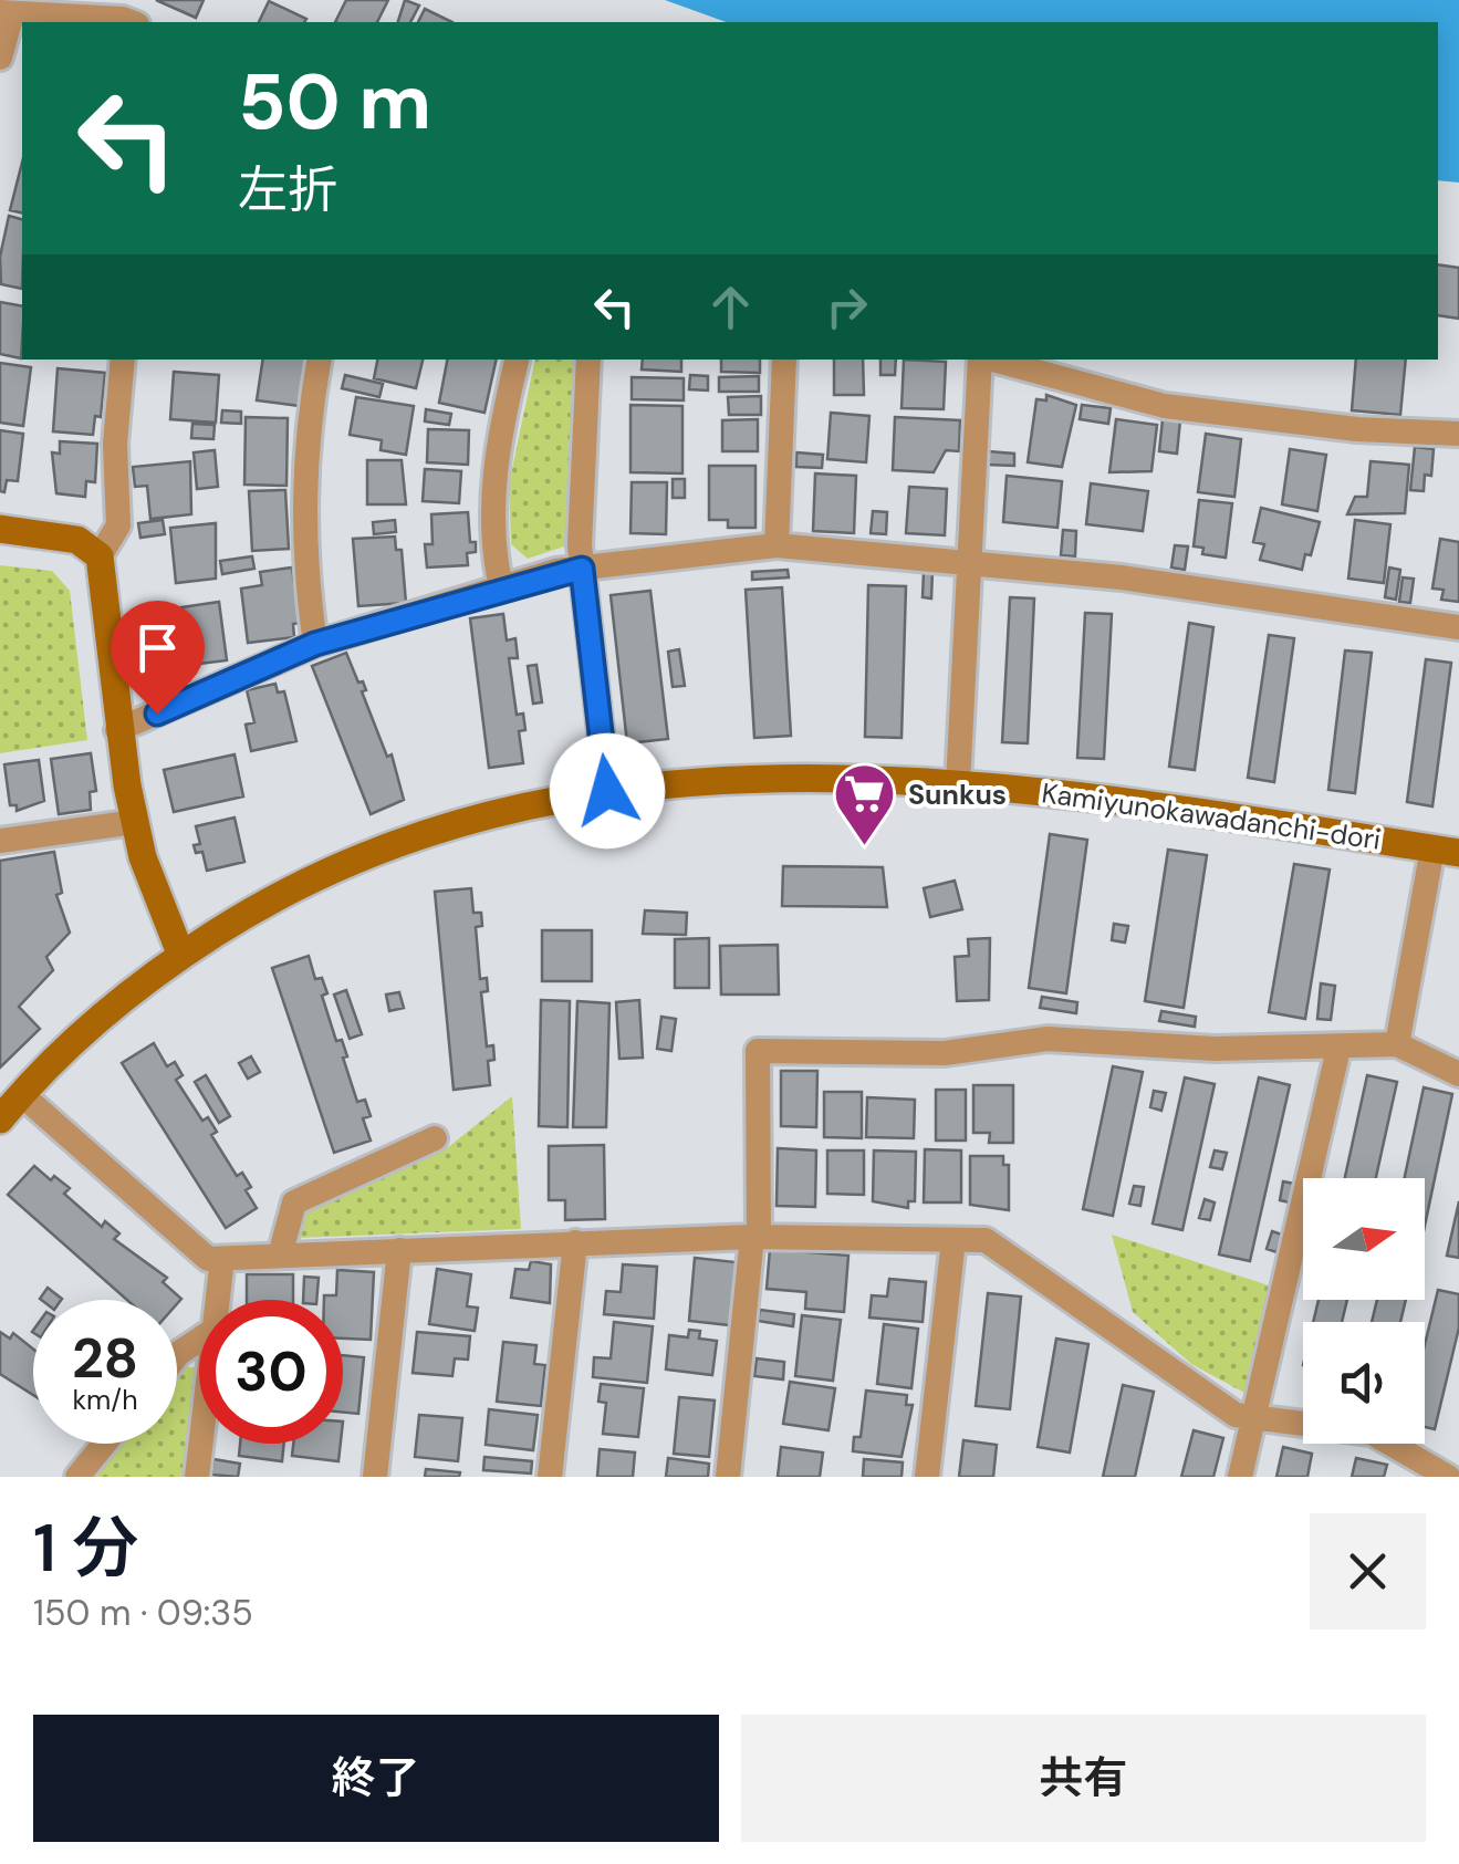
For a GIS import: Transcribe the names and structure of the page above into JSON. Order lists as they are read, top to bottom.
{
  "streets": {
    "street": ["Kamiyunokawadanchi-dori"]
  },
  "places": {
    "supermarket": ["Sunkus"]
  },
  "north": "right",
  "page": {
    "turn": ["50 m", "左折"],
    "speed": "28 km/h",
    "limit": "30",
    "heading": ["1 分", "150 m · 09:35"],
    "buttons": ["終了", "共有"]
  }
}
